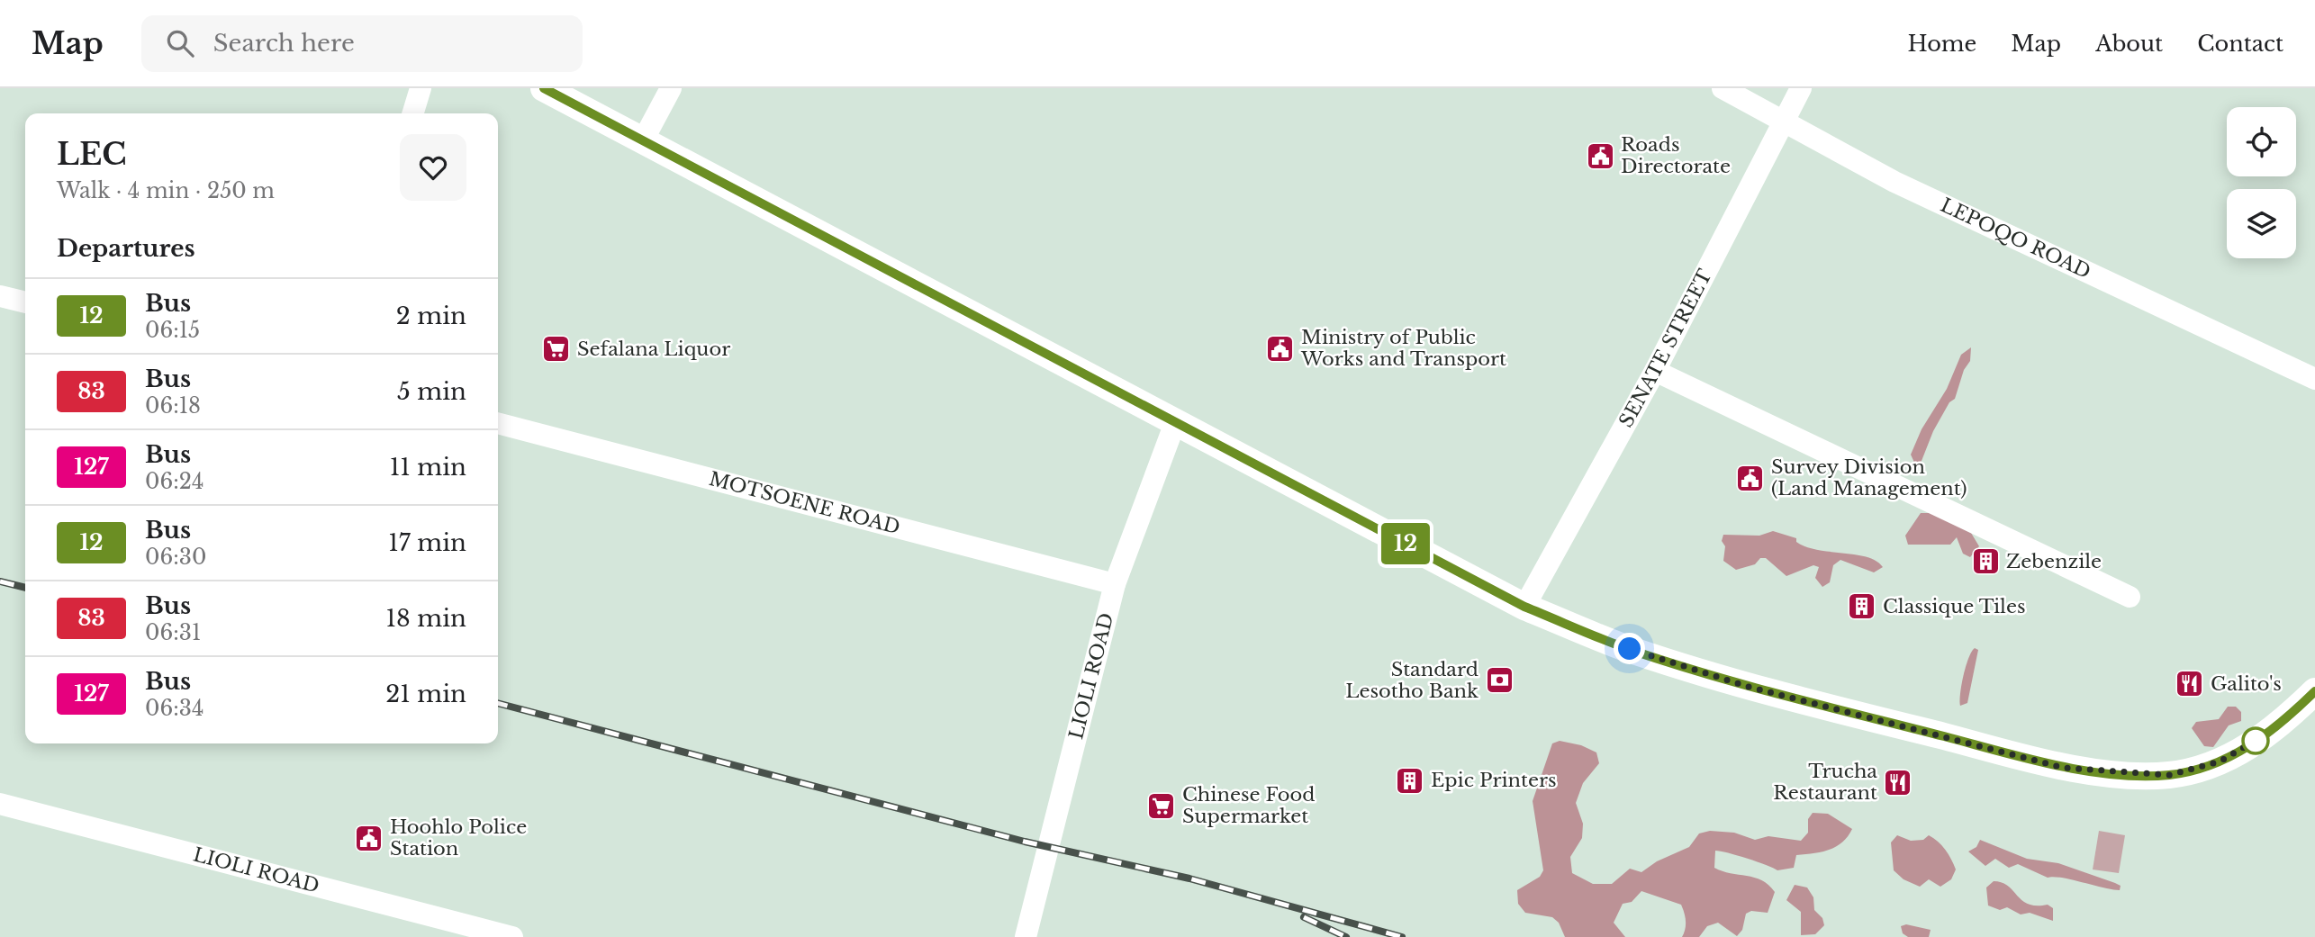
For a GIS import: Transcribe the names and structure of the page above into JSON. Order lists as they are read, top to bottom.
{
  "streets": {
    "street": [
      "LEPOQO ROAD",
      "SENATE STREET",
      "MOTSOENE ROAD",
      "LIOLI ROAD"
    ]
  },
  "crossings": [
    ["LEPOQO ROAD", "SENATE STREET"],
    ["MOTSOENE ROAD", "LIOLI ROAD"]
  ],
  "places": {
    "public building": [
      "Roads Directorate",
      "Ministry of Public Works and Transport",
      "Survey Division (Land Management)",
      "Hoohlo Police Station"
    ],
    "supermarket": ["Sefalana Liquor", "Chinese Food Supermarket"],
    "building": ["Zebenzile", "Classique Tiles", "Epic Printers"],
    "bank": ["Standard Lesotho Bank"],
    "restaurant": ["Galito's", "Trucha Restaurant"]
  },
  "lines": ["bus line 12"],
  "page": {
    "header": "Map",
    "search": "Search here",
    "nav": [
      "Home",
      "Map",
      "About",
      "Contact"
    ],
    "on_map": "12",
    "heading": [
      ["LEC", "Walk · 4 min · 250 m"],
      "Departures"
    ],
    "list": [
      {
        "mark": "12",
        "name": "Bus",
        "note": "06:15",
        "value": "2 min"
      },
      {
        "mark": "83",
        "name": "Bus",
        "note": "06:18",
        "value": "5 min"
      },
      {
        "mark": "127",
        "name": "Bus",
        "note": "06:24",
        "value": "11 min"
      },
      {
        "mark": "12",
        "name": "Bus",
        "note": "06:30",
        "value": "17 min"
      },
      {
        "mark": "83",
        "name": "Bus",
        "note": "06:31",
        "value": "18 min"
      },
      {
        "mark": "127",
        "name": "Bus",
        "note": "06:34",
        "value": "21 min"
      }
    ]
  }
}
